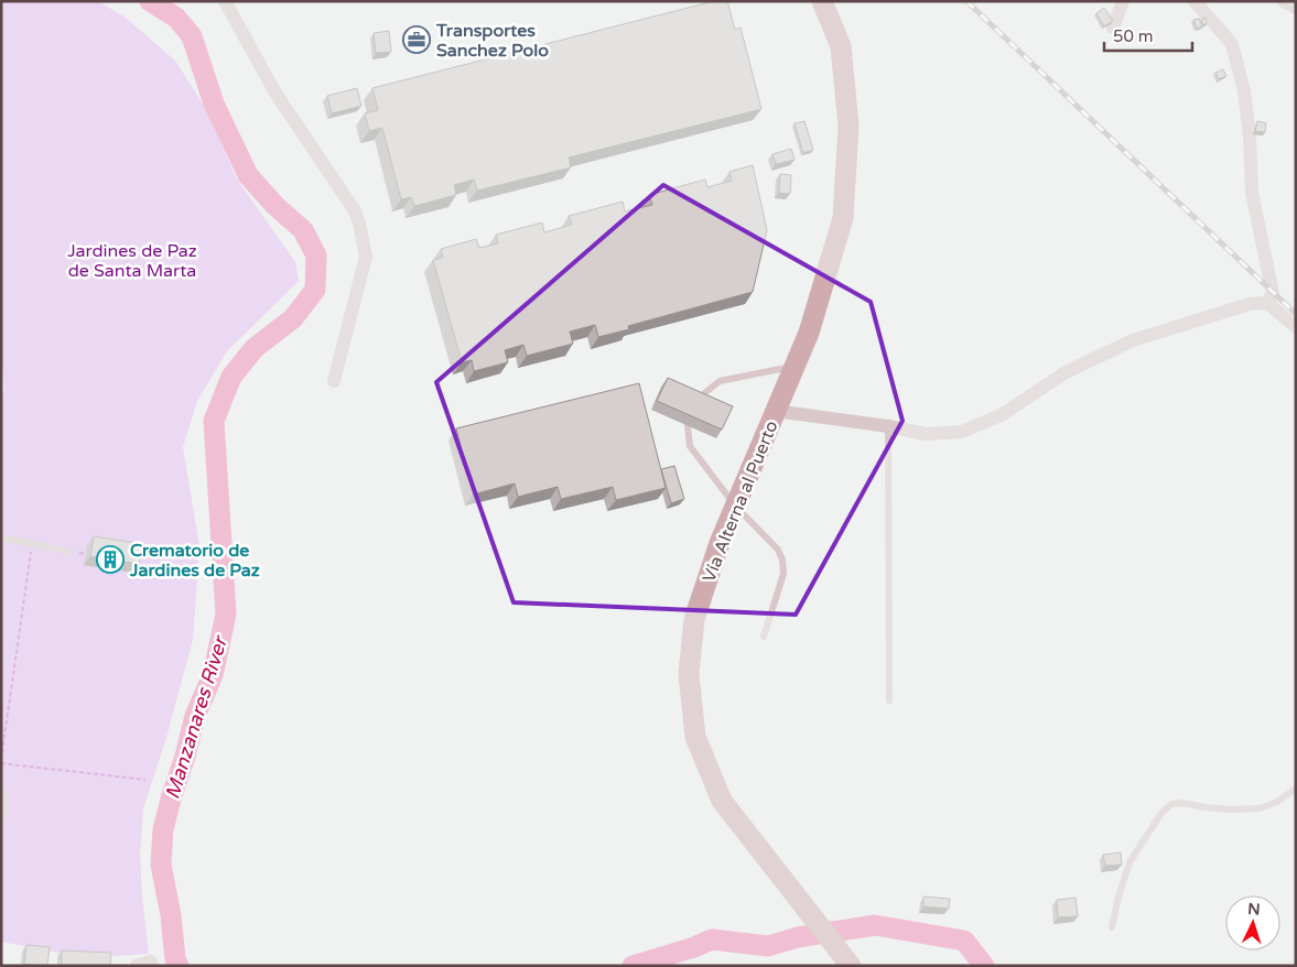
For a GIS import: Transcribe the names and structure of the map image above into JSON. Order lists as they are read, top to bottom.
{
  "streets": {
    "main road": ["Vía Alterna al Puerto"]
  },
  "water": ["Manzanares River"],
  "parks": ["Jardines de Paz de Santa Marta"],
  "places": {
    "office": ["Transportes Sanchez Polo"],
    "building": ["Crematorio de Jardines de Paz"]
  },
  "scale_bar": "50 m",
  "north": "top"
}
